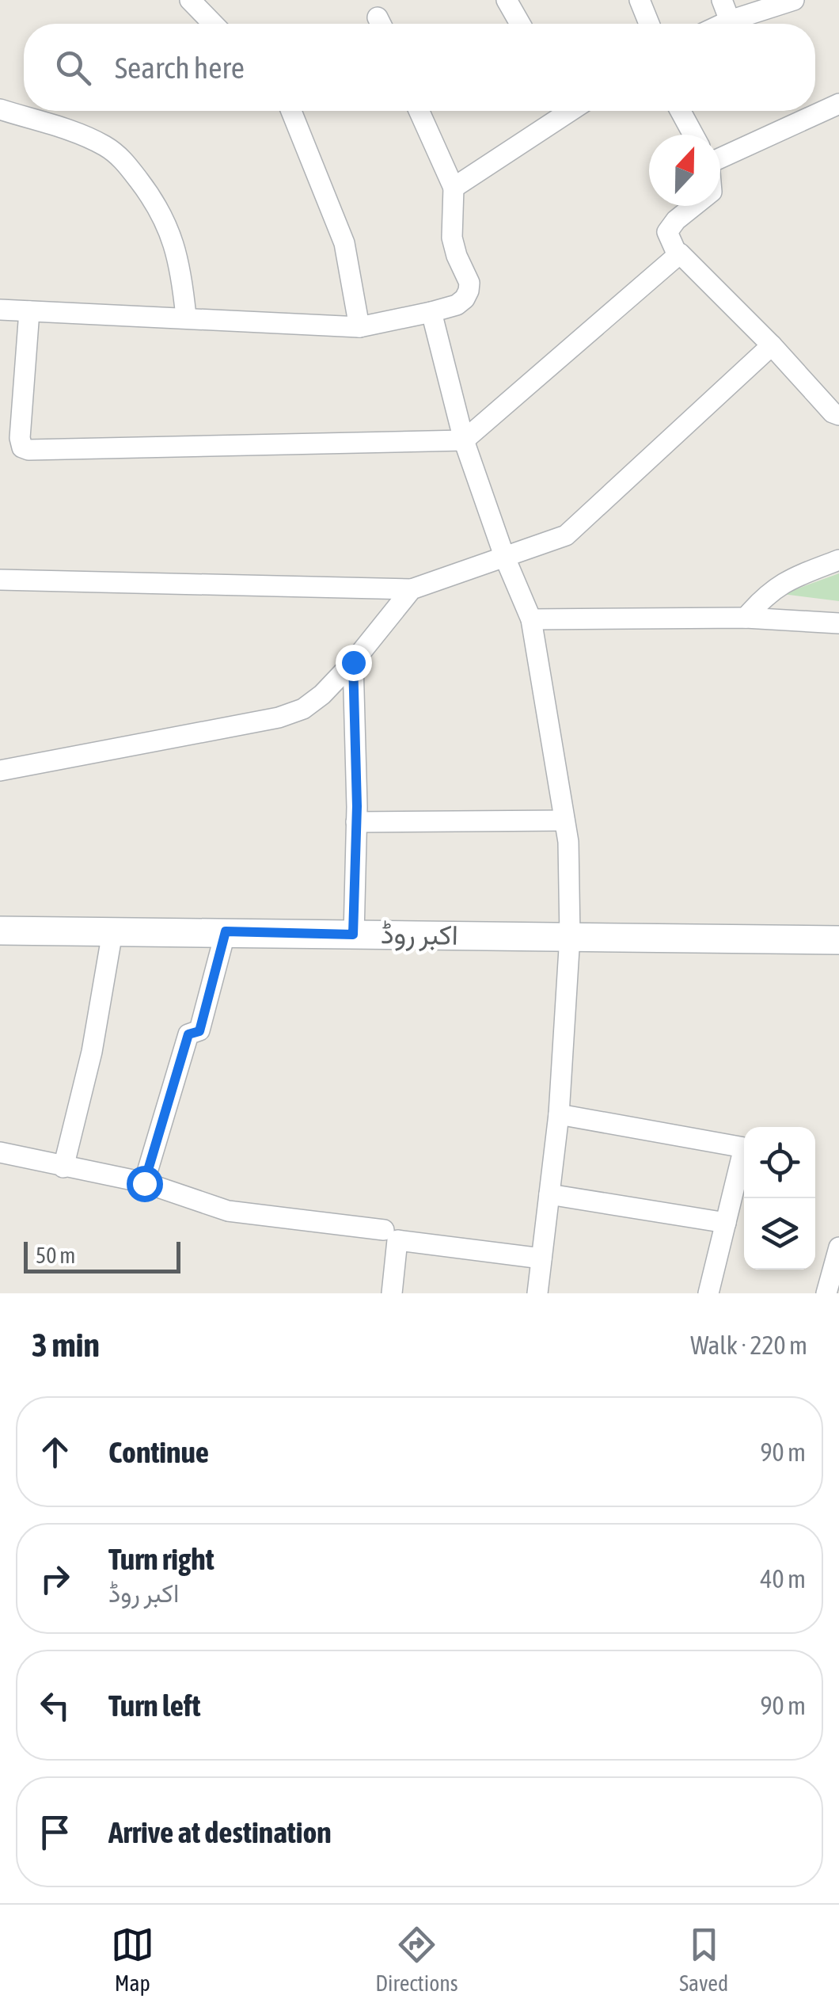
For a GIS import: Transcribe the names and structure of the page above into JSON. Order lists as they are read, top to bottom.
{
  "streets": {
    "main road": ["اکبر روڈ"]
  },
  "scale_bar": "50 m",
  "north": "top",
  "page": {
    "search": "Search here",
    "scale": "50 m",
    "heading": ["3 min", "Walk · 220 m"],
    "list": [
      ["Continue", "90 m"],
      ["Turn right", "اکبر روڈ", "40 m"],
      ["Turn left", "90 m"],
      "Arrive at destination"
    ],
    "nav": ["Map", "Directions", "Saved"]
  }
}
